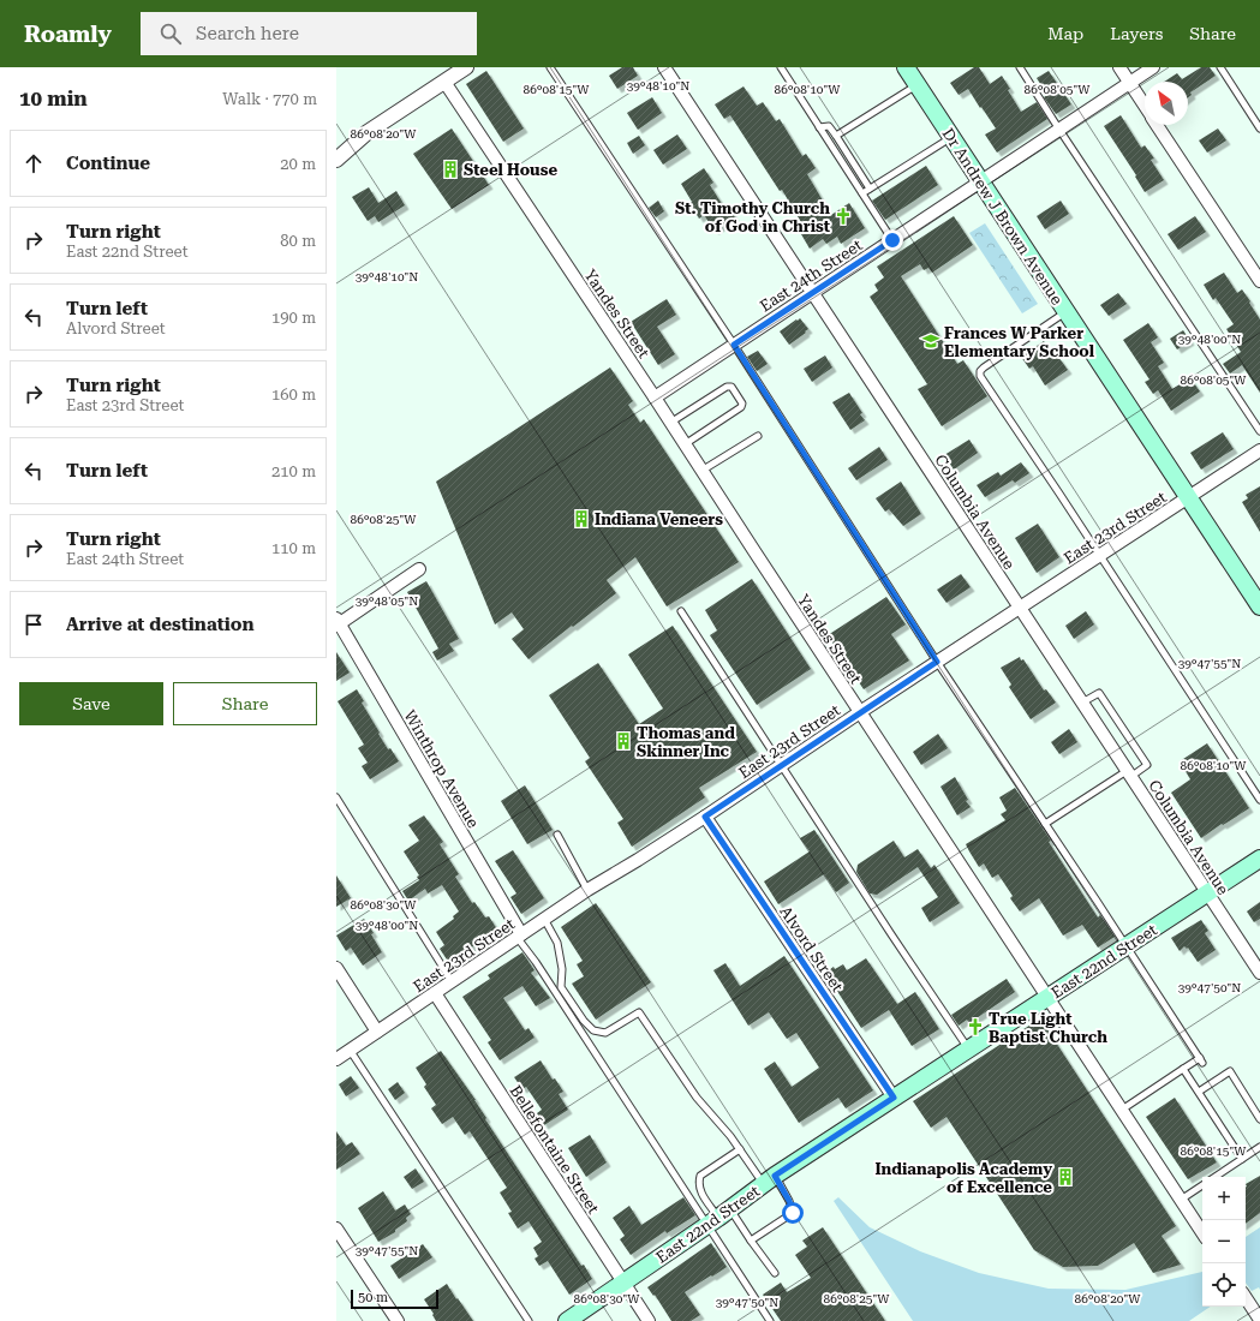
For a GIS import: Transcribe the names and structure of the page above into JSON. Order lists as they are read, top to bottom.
{
  "streets": {
    "main road": ["Dr Andrew J Brown Avenue", "East 22nd Street"],
    "street": [
      "East 24th Street",
      "Yandes Street",
      "Columbia Avenue",
      "East 23rd Street",
      "Winthrop Avenue",
      "Alvord Street",
      "Bellefontaine Street"
    ]
  },
  "crossings": [
    ["Dr Andrew J Brown Avenue", "East 24th Street"],
    ["Dr Andrew J Brown Avenue", "East 23rd Street"],
    ["East 24th Street", "Yandes Street"],
    ["East 24th Street", "Columbia Avenue"],
    ["Yandes Street", "East 23rd Street"],
    ["Yandes Street", "East 22nd Street"],
    ["Columbia Avenue", "East 23rd Street"],
    ["Columbia Avenue", "East 22nd Street"],
    ["East 23rd Street", "Winthrop Avenue"],
    ["East 23rd Street", "Alvord Street"],
    ["East 23rd Street", "Bellefontaine Street"],
    ["Alvord Street", "East 22nd Street"],
    ["East 22nd Street", "Bellefontaine Street"]
  ],
  "places": {
    "building": [
      "Steel House",
      "Indiana Veneers",
      "Thomas and Skinner Inc",
      "Indianapolis Academy of Excellence"
    ],
    "church": ["St. Timothy Church of God in Christ", "True Light Baptist Church"],
    "school or university": ["Frances W Parker Elementary School"]
  },
  "scale_bar": "50 m",
  "north": "top left",
  "page": {
    "header": "Roamly",
    "search": "Search here",
    "nav": ["Map", "Layers", "Share"],
    "heading": ["10 min", "Walk · 770 m"],
    "list": [
      ["Continue", "20 m"],
      ["Turn right", "East 22nd Street", "80 m"],
      ["Turn left", "Alvord Street", "190 m"],
      ["Turn right", "East 23rd Street", "160 m"],
      ["Turn left", "210 m"],
      ["Turn right", "East 24th Street", "110 m"],
      "Arrive at destination"
    ],
    "buttons": ["Save", "Share"],
    "map_buttons": ["+", "−"],
    "scale": "50 m"
  },
  "coordinates": [
    "39°48'10\"N",
    "86°08'15\"W",
    "86°08'10\"W",
    "86°08'05\"W",
    "86°08'20\"W",
    "39°48'00\"N",
    "86°08'25\"W",
    "39°48'05\"N",
    "39°47'55\"N",
    "86°08'30\"W",
    "39°47'50\"N"
  ]
}
